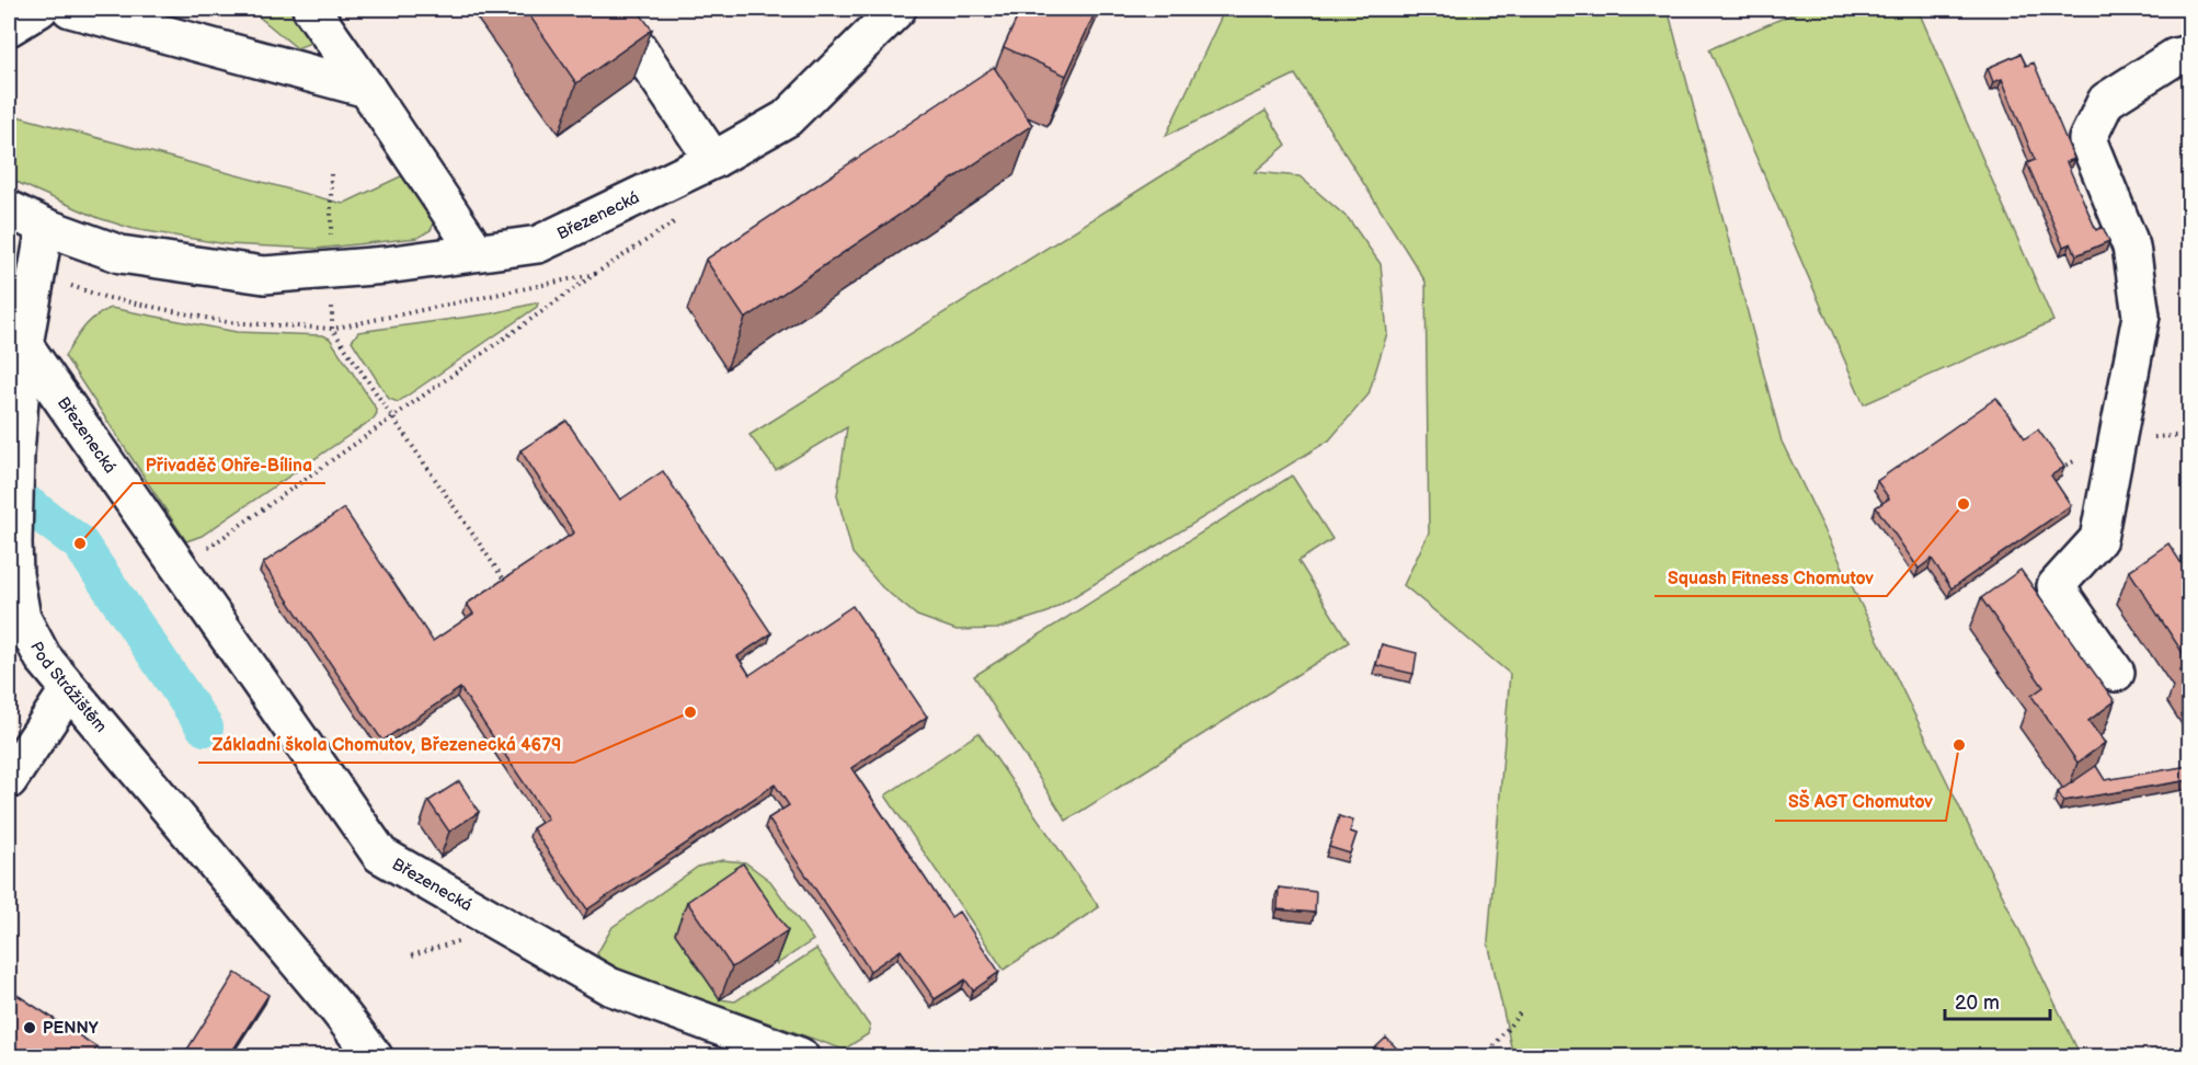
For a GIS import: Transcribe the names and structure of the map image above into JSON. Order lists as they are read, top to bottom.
{
  "streets": {
    "street": ["Březenecká", "Pod Strážištěm"]
  },
  "crossings": [
    ["Březenecká", "Pod Strážištěm"]
  ],
  "places": [
    "Squash Fitness Chomutov",
    "Přivaděč Ohře-Bílina",
    "Základní škola Chomutov, Březenecká 4679",
    "SŠ AGT Chomutov",
    "PENNY"
  ],
  "scale_bar": "20 m"
}
